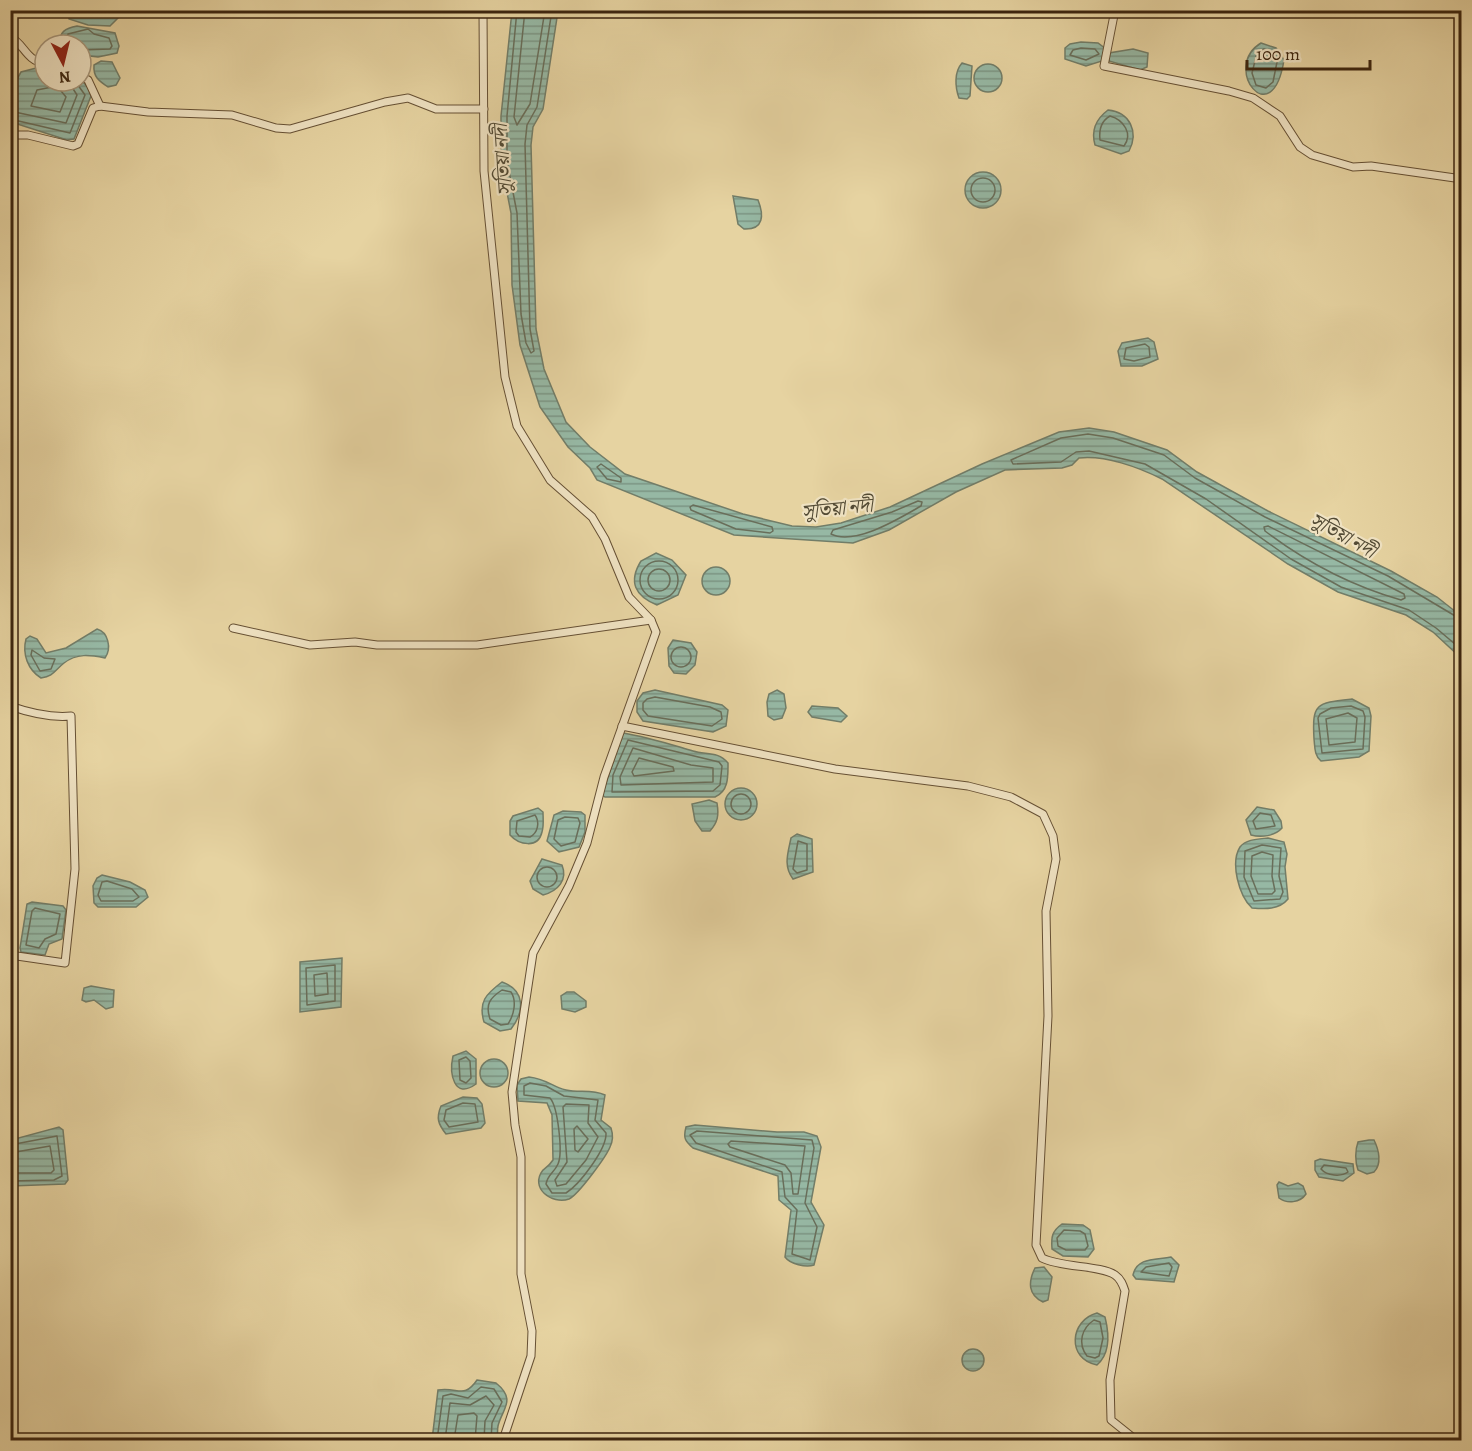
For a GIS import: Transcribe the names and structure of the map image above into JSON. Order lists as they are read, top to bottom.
{
  "water": ["সুতিয়া নদী"],
  "scale_bar": "100 m",
  "north": "bottom"
}
